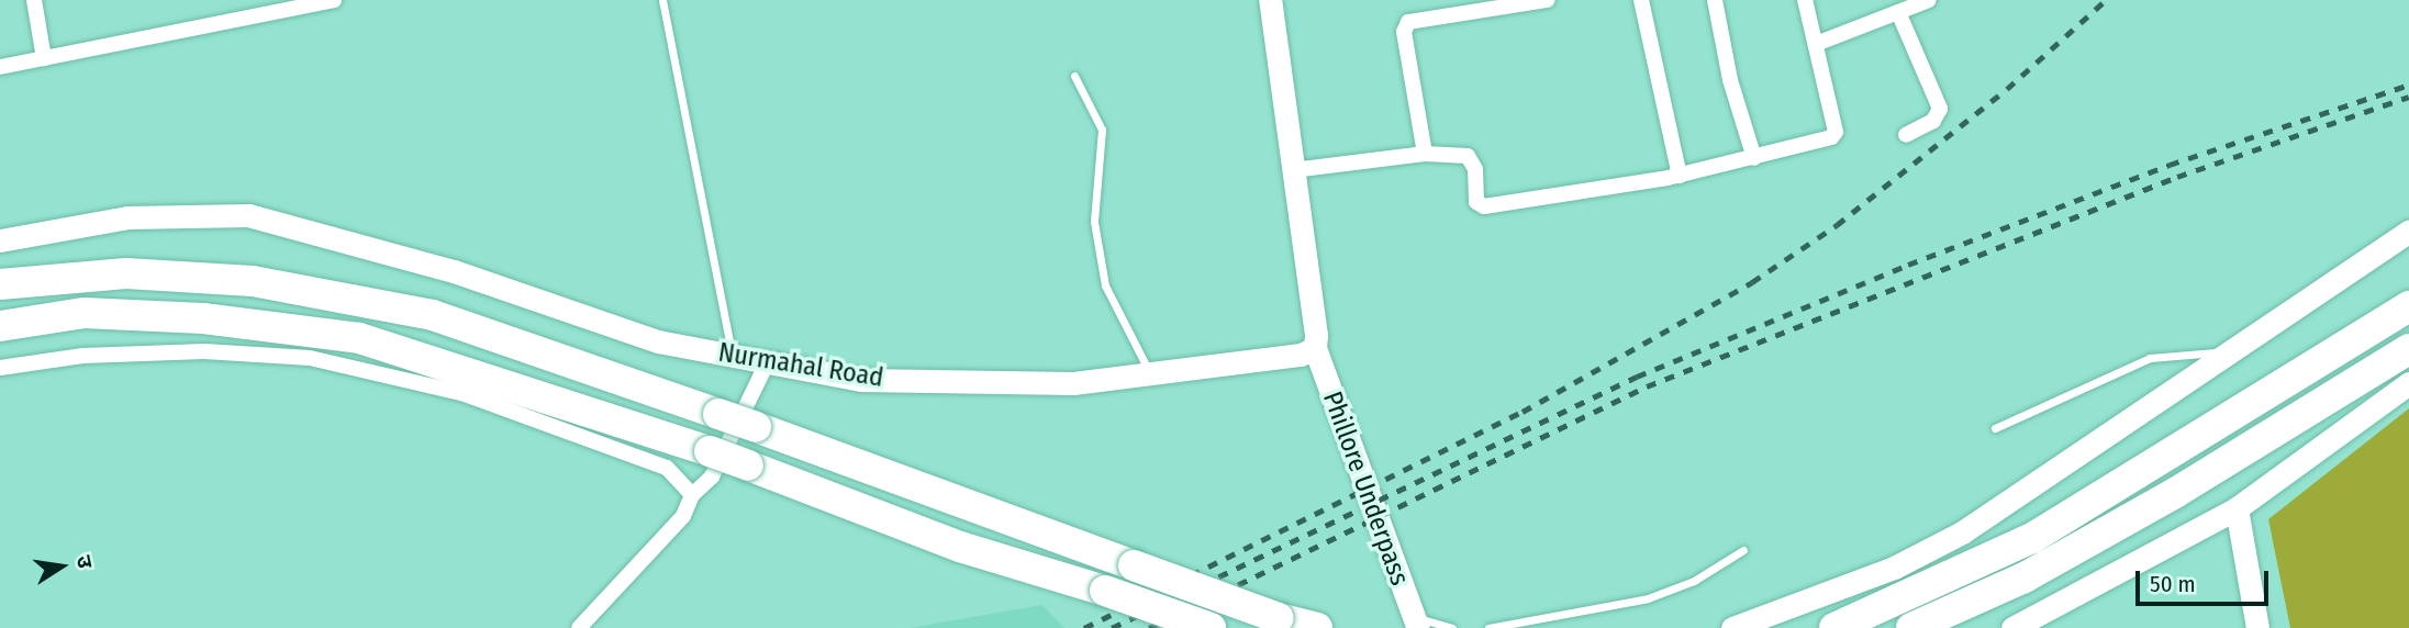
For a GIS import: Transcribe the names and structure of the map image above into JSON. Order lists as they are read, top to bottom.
{
  "streets": {
    "main road": ["Nurmahal Road", "Phillore Underpass"]
  },
  "crossings": [
    ["Nurmahal Road", "Phillore Underpass"]
  ],
  "scale_bar": "50 m",
  "north": "right"
}
